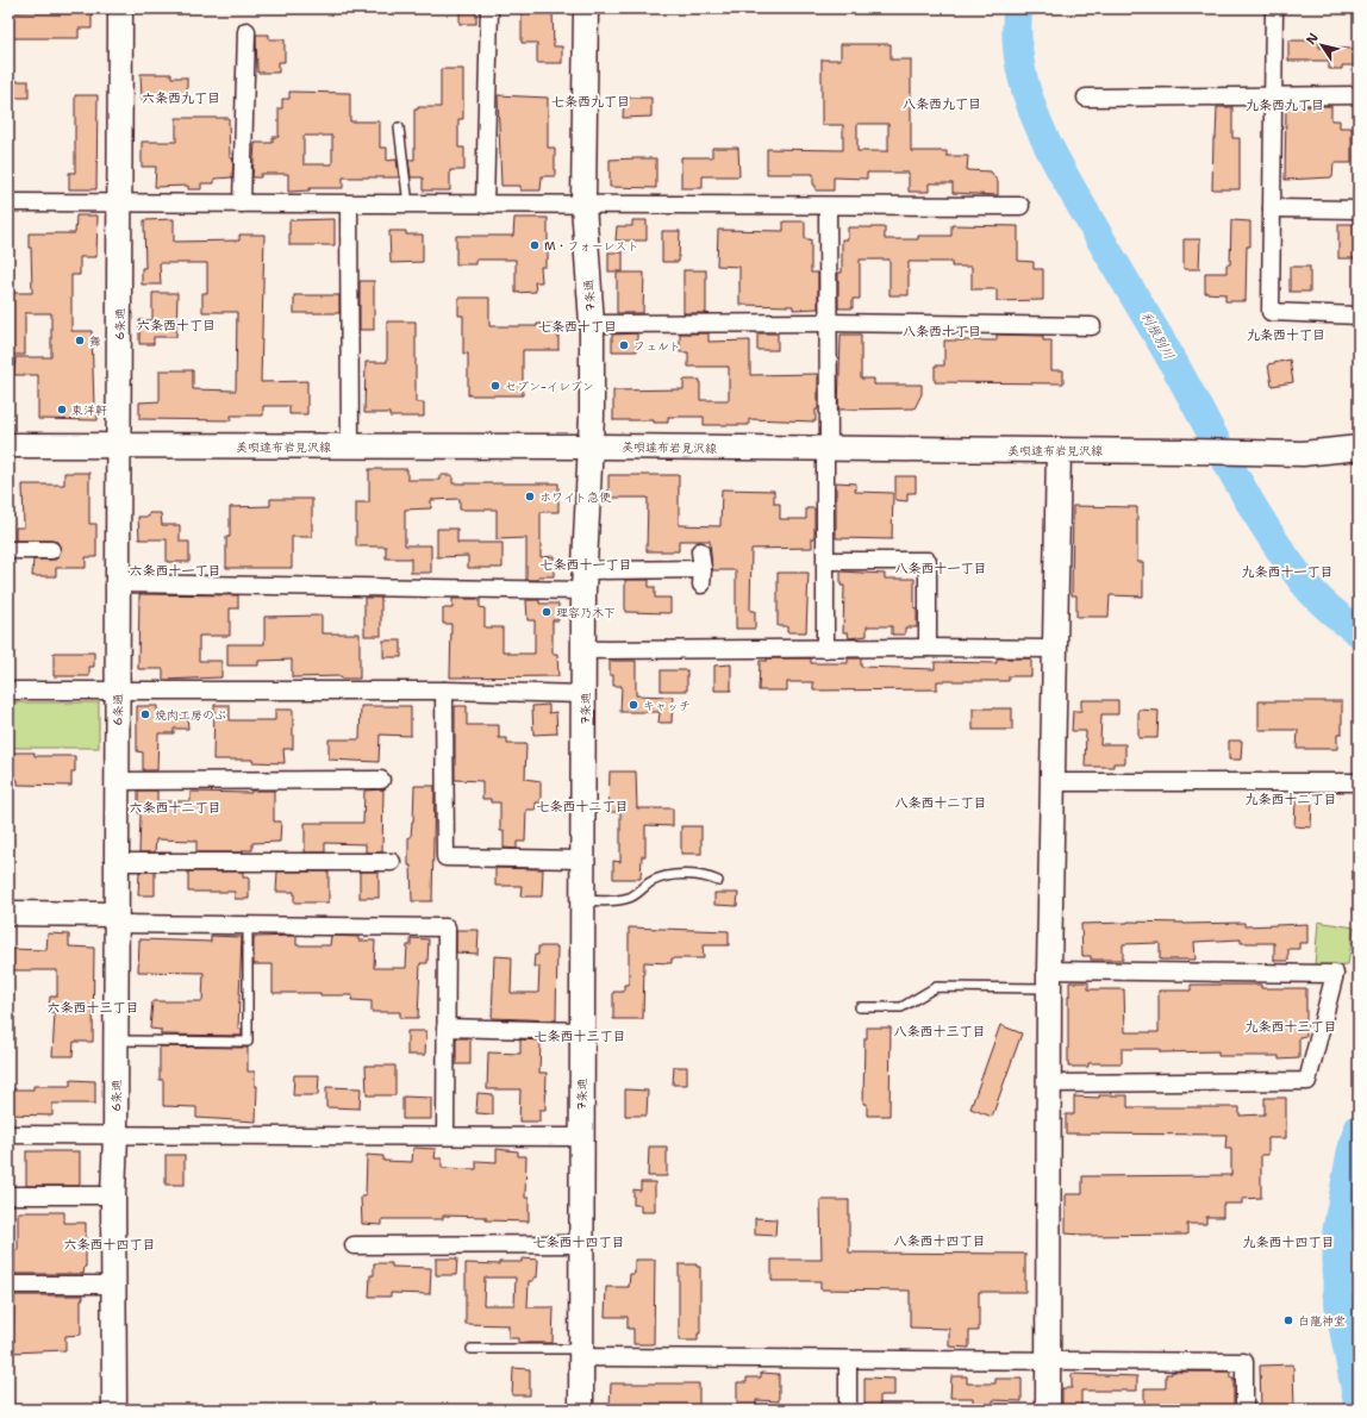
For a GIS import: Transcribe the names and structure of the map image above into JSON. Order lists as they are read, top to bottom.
{
  "streets": {
    "street": ["7条通", "6条通", "美唄達布岩見沢線"]
  },
  "crossings": [
    ["7条通", "美唄達布岩見沢線"],
    ["6条通", "美唄達布岩見沢線"]
  ],
  "districts": [
    "六条西九丁目",
    "七条西九丁目",
    "八条西九丁目",
    "九条西九丁目",
    "六条西十丁目",
    "七条西十丁目",
    "八条西十丁目",
    "九条西十丁目",
    "七条西十一丁目",
    "八条西十一丁目",
    "六条西十一丁目",
    "九条西十一丁目",
    "九条西十二丁目",
    "八条西十二丁目",
    "七条西十二丁目",
    "六条西十二丁目",
    "六条西十三丁目",
    "九条西十三丁目",
    "八条西十三丁目",
    "七条西十三丁目",
    "八条西十四丁目",
    "七条西十四丁目",
    "九条西十四丁目",
    "六条西十四丁目"
  ],
  "water": ["利根別川"],
  "places": [
    "M・フォーレスト",
    "舞",
    "フェルト",
    "セブン-イレブン",
    "東洋軒",
    "ホワイト急便",
    "理容乃木下",
    "キャッチ",
    "焼肉工房のぶ",
    "白龍神堂"
  ],
  "north": "top left"
}
